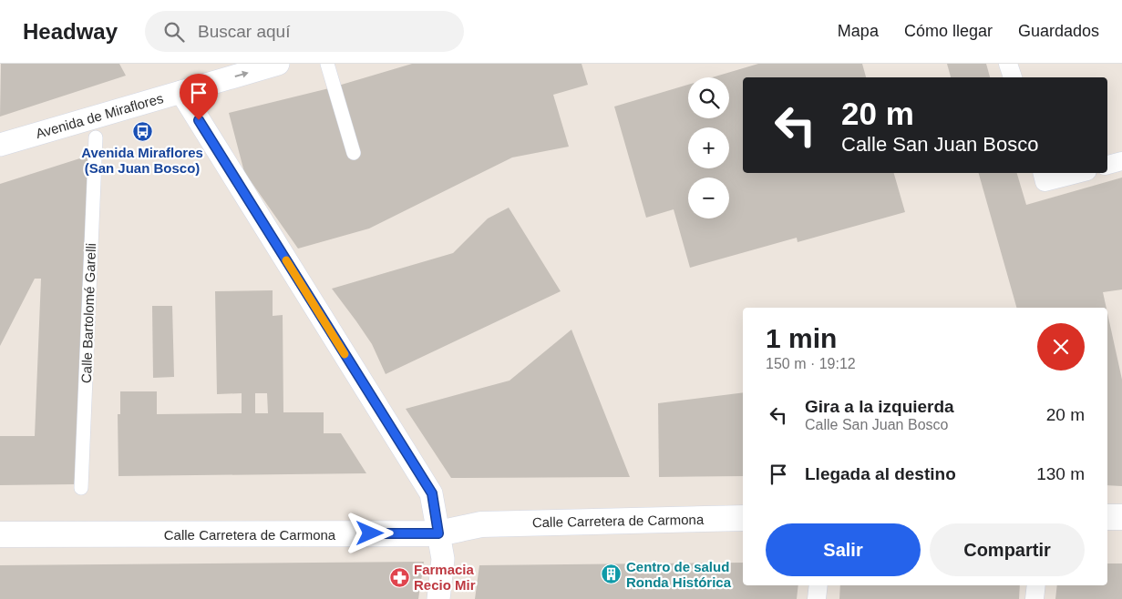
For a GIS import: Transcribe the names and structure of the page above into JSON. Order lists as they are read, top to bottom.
{
  "streets": {
    "main road": ["Calle Carretera de Carmona"],
    "street": ["Avenida de Miraflores", "Calle Bartolomé Garelli"]
  },
  "places": {
    "bus stop": ["Avenida Miraflores (San Juan Bosco)"],
    "building": ["Centro de salud Ronda Histórica"],
    "pharmacy": ["Farmacia Recio Mir"]
  },
  "page": {
    "header": "Headway",
    "search": "Buscar aquí",
    "nav": ["Mapa", "Cómo llegar", "Guardados"],
    "map_buttons": ["+", "−"],
    "turn": ["20 m", "Calle San Juan Bosco"],
    "heading": ["1 min", "150 m · 19:12"],
    "list": [
      {
        "name": "Gira a la izquierda",
        "note": "Calle San Juan Bosco",
        "value": "20 m"
      },
      {
        "name": "Llegada al destino",
        "value": "130 m"
      }
    ],
    "buttons": ["Salir", "Compartir"]
  }
}
